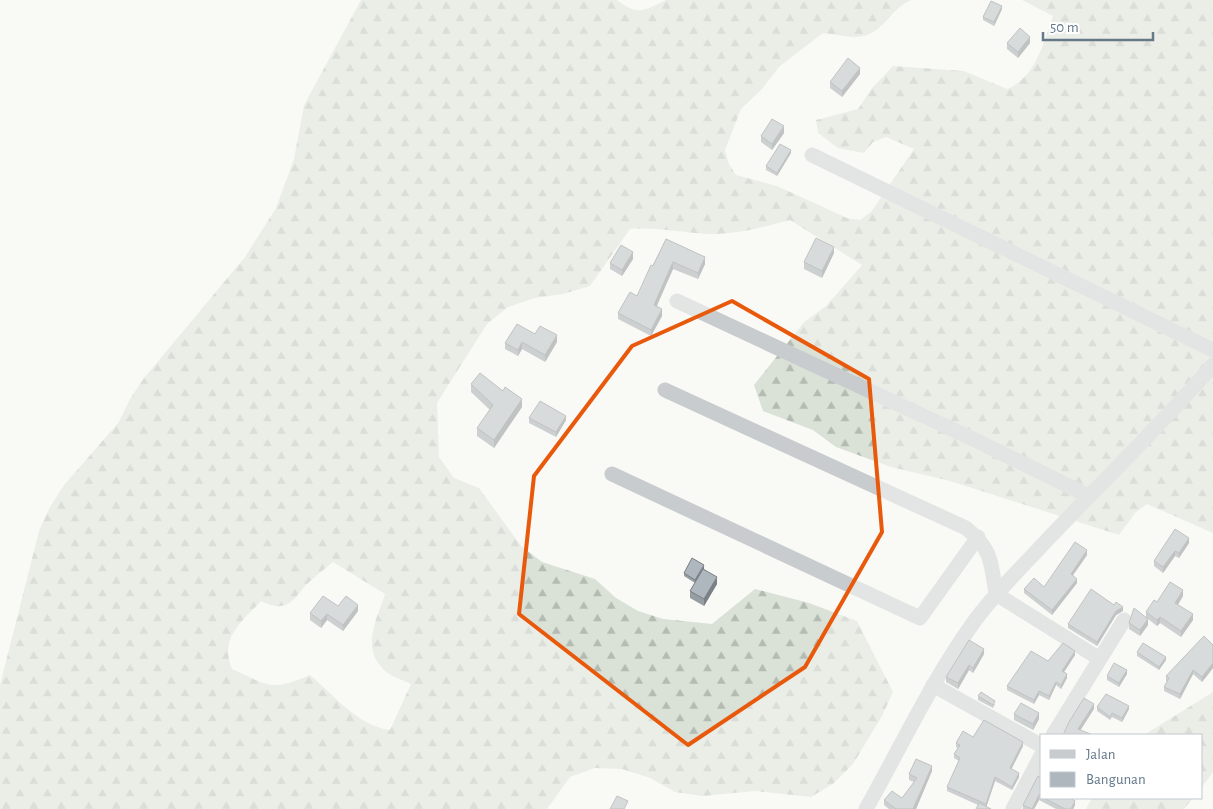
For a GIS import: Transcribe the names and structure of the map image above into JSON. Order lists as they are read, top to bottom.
{
  "legend": ["Jalan", "Bangunan"],
  "scale_bar": "50 m"
}
